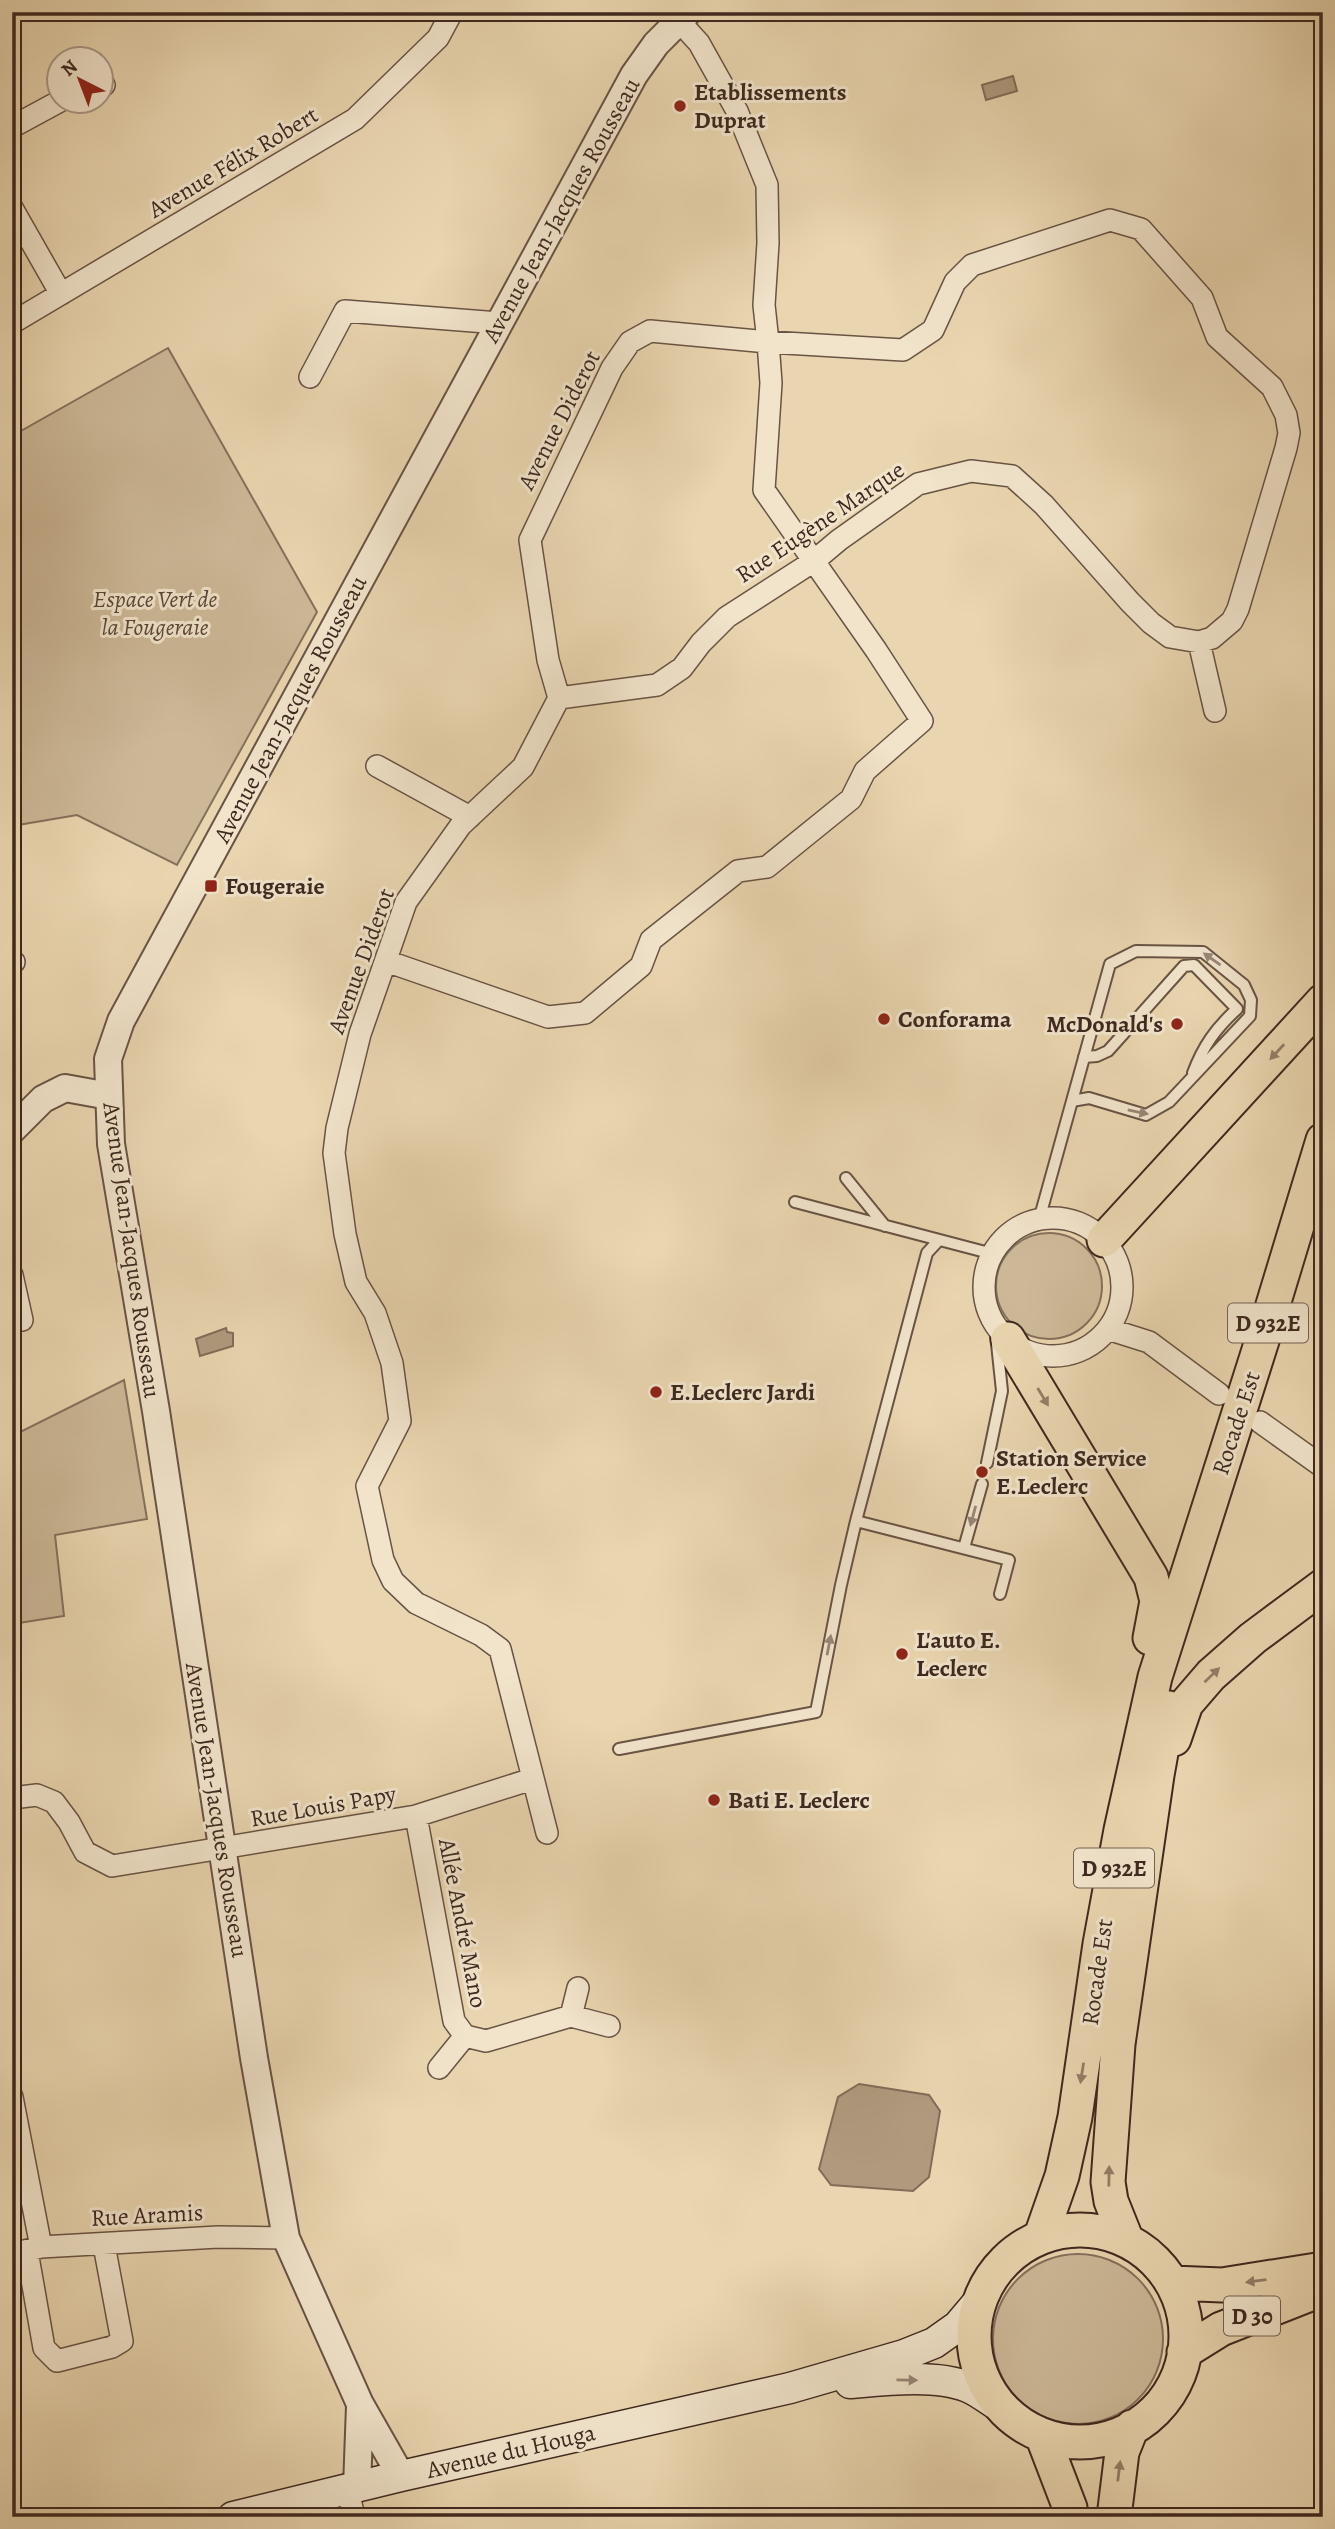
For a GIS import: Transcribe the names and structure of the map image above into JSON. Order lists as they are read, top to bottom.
{
  "streets": {
    "main road": [
      "D 932E",
      "Rocade Est",
      "D 30",
      "Avenue du Houga"
    ],
    "street": [
      "Avenue Félix Robert",
      "Avenue Jean-Jacques Rousseau",
      "Avenue Diderot",
      "Rue Eugène Marque",
      "Rue Louis Papy",
      "Allée André Mano",
      "Rue Aramis"
    ]
  },
  "crossings": [
    ["Avenue Jean-Jacques Rousseau", "Rue Louis Papy"],
    ["Avenue Jean-Jacques Rousseau", "Rue Aramis"],
    ["Avenue Jean-Jacques Rousseau", "Avenue du Houga"],
    ["Avenue Diderot", "Rue Eugène Marque"],
    ["Avenue Diderot", "Rue Louis Papy"],
    ["Rocade Est", "D 30"],
    ["Rocade Est", "Avenue du Houga"],
    ["Rue Louis Papy", "Allée André Mano"],
    ["D 30", "Avenue du Houga"]
  ],
  "parks": ["Espace Vert de la Fougeraie"],
  "places": {
    "other": [
      "Etablissements Duprat",
      "Conforama",
      "McDonald's",
      "E.Leclerc Jardi",
      "Station Service E.Leclerc",
      "L'auto E. Leclerc",
      "Bati E. Leclerc"
    ],
    "transit": ["Fougeraie"]
  },
  "north": "top left"
}
